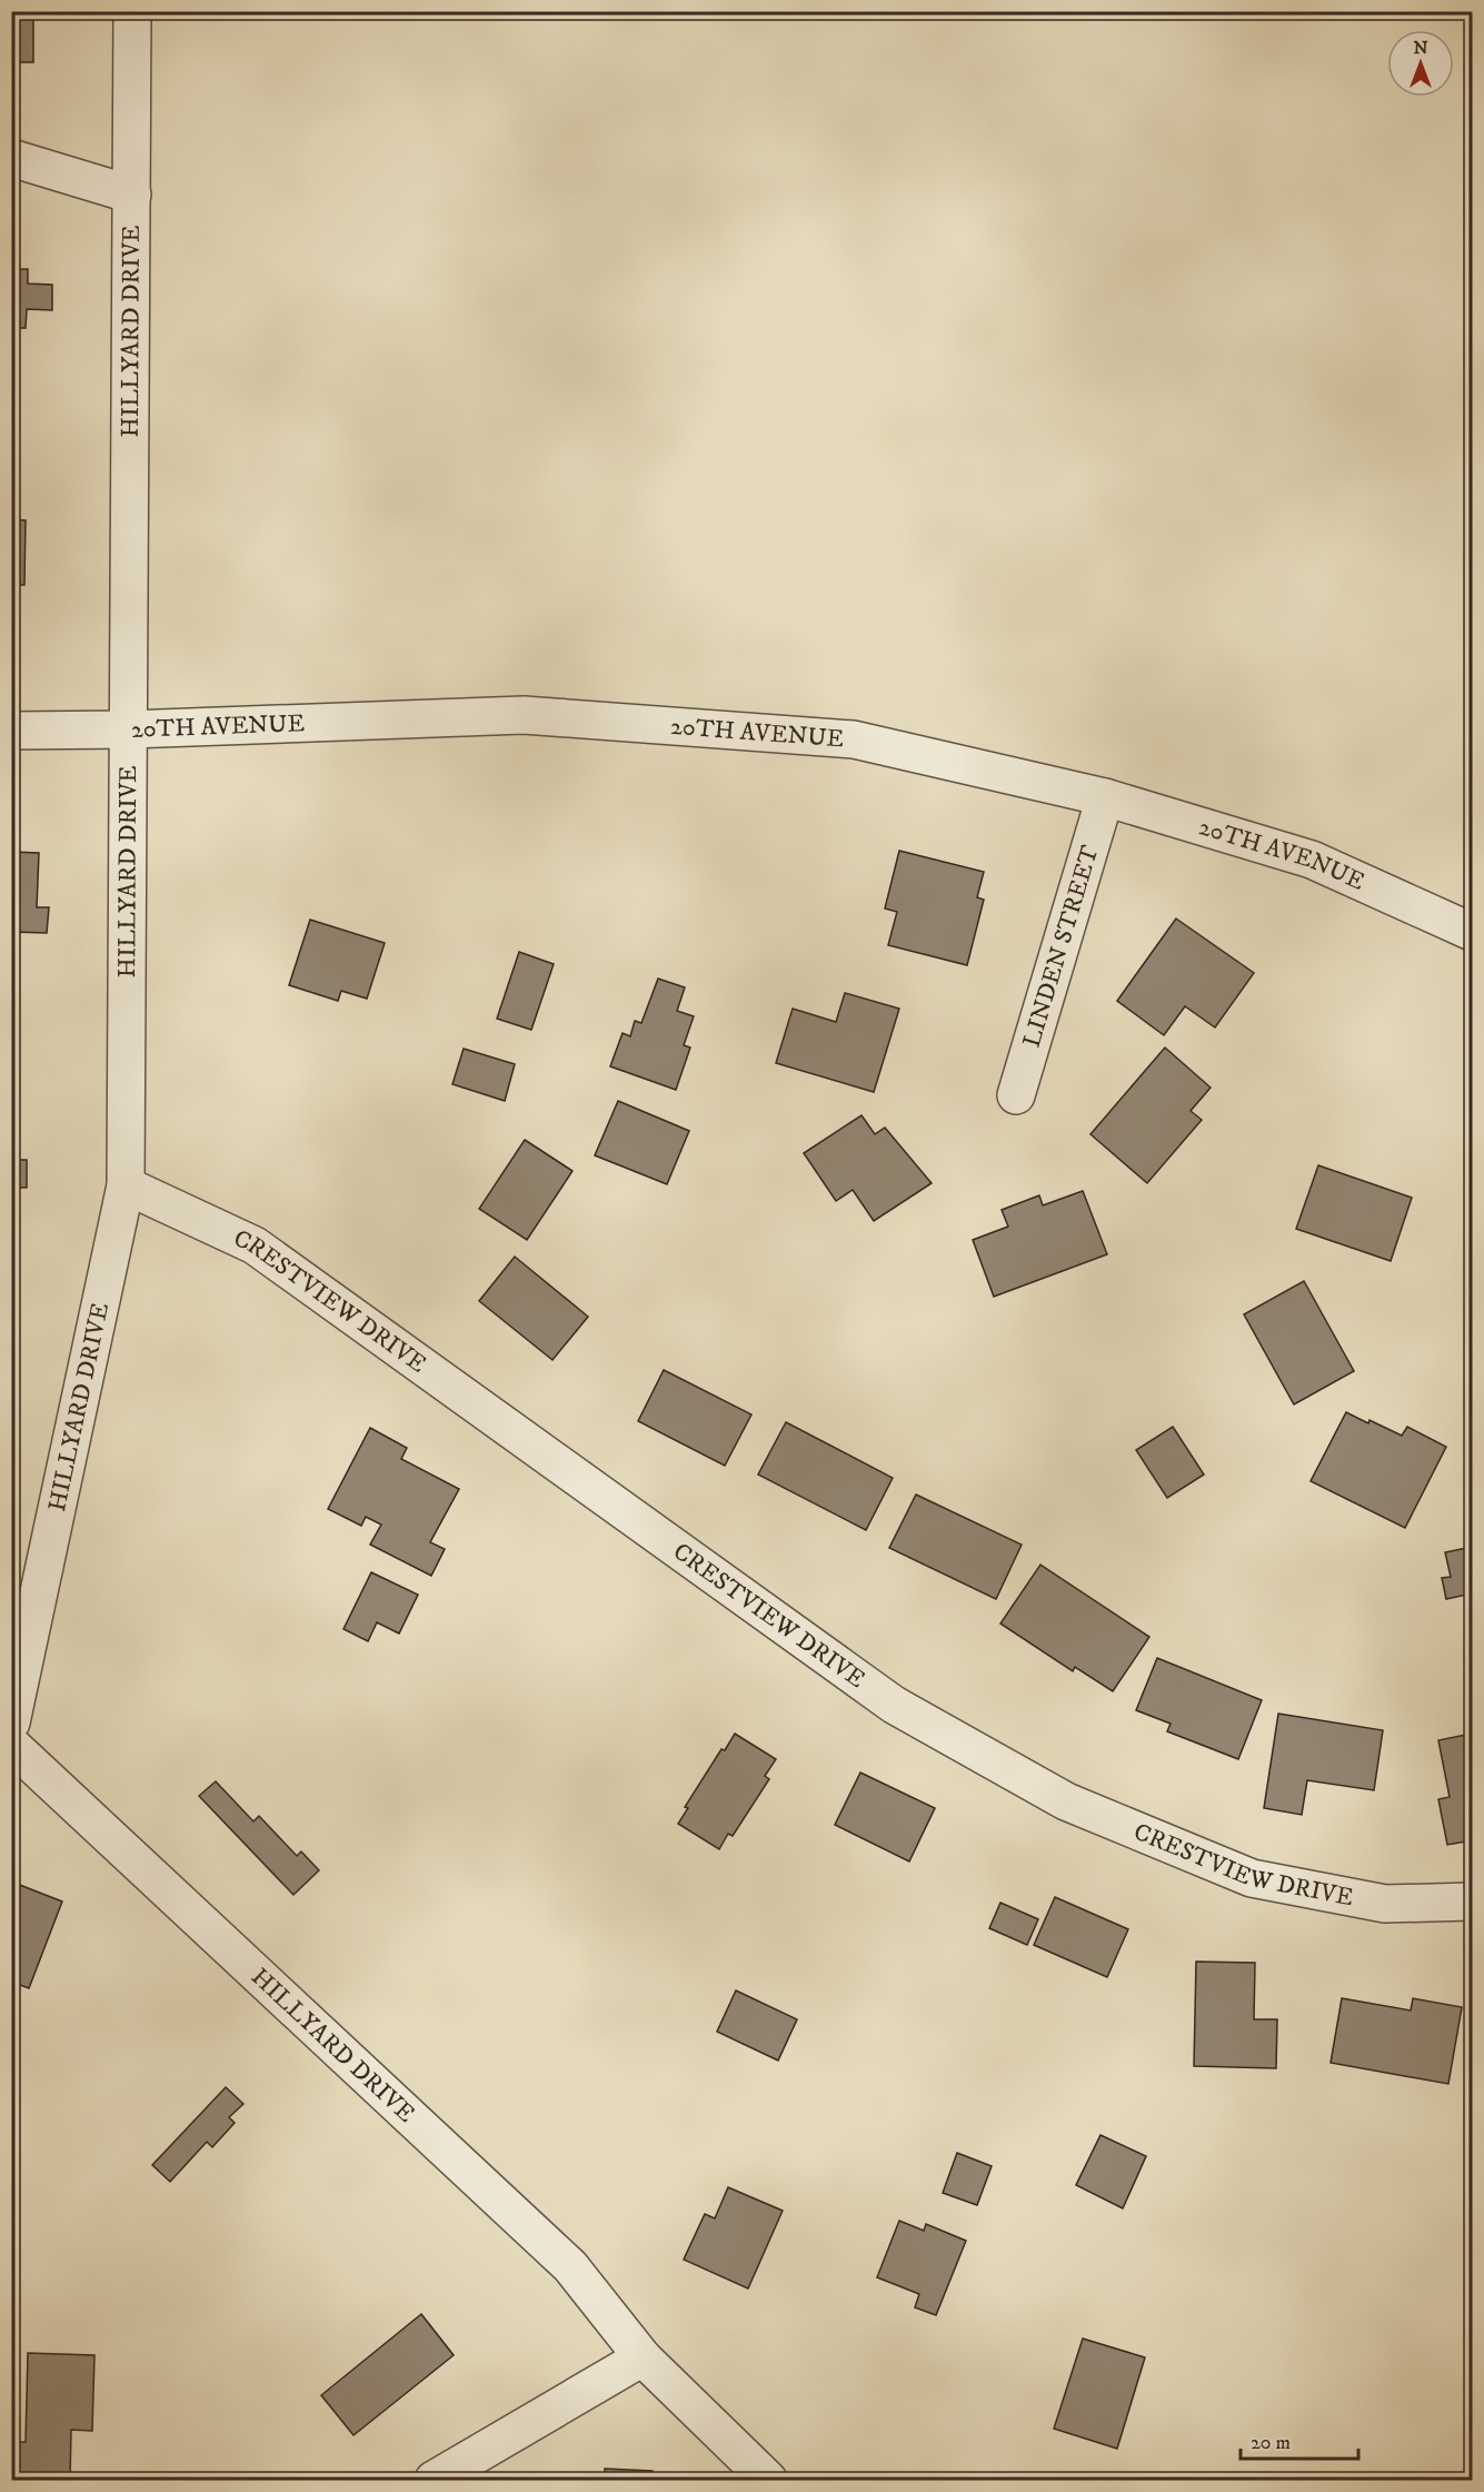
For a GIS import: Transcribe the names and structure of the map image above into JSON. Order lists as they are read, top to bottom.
{
  "streets": {
    "street": [
      "HILLYARD DRIVE",
      "20TH AVENUE",
      "LINDEN STREET",
      "CRESTVIEW DRIVE"
    ]
  },
  "crossings": [
    ["HILLYARD DRIVE", "20TH AVENUE"],
    ["HILLYARD DRIVE", "CRESTVIEW DRIVE"],
    ["20TH AVENUE", "LINDEN STREET"]
  ],
  "scale_bar": "20 m",
  "north": "top"
}
